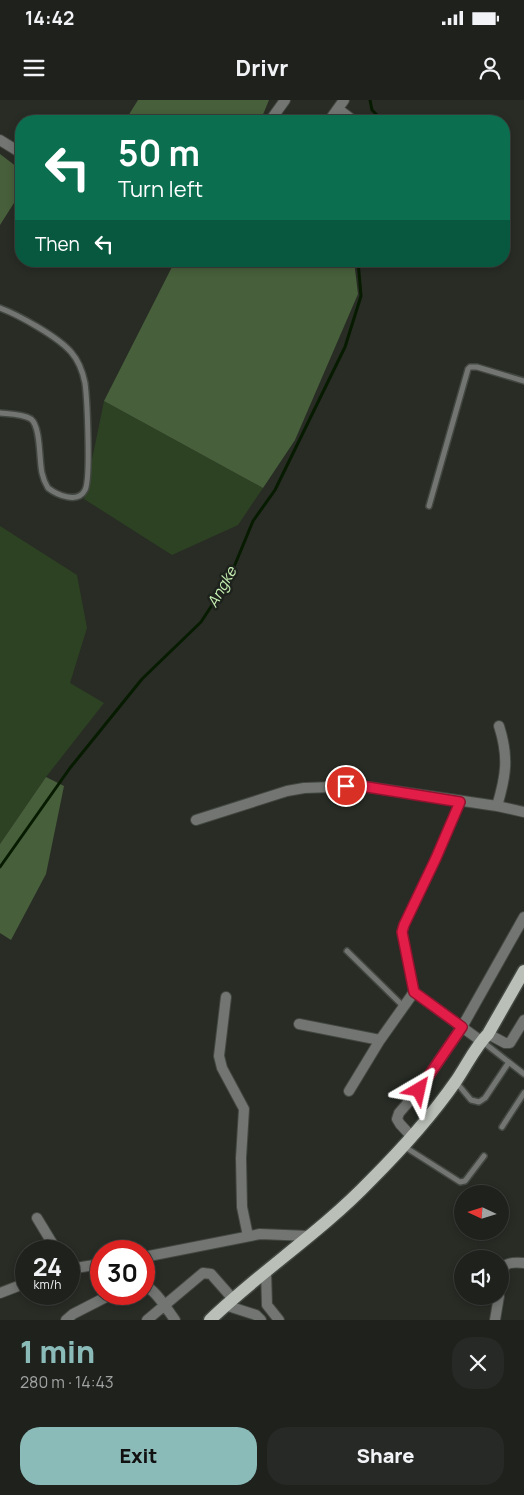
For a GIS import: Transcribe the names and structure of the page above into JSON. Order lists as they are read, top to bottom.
{
  "water": ["Angke"],
  "north": "left",
  "page": {
    "status": "14:42",
    "header": "Drivr",
    "turn": ["50 m", "Turn left"],
    "then": "Then",
    "speed": "24 km/h",
    "limit": "30",
    "heading": ["1 min", "280 m · 14:43"],
    "buttons": ["Exit", "Share"]
  }
}
